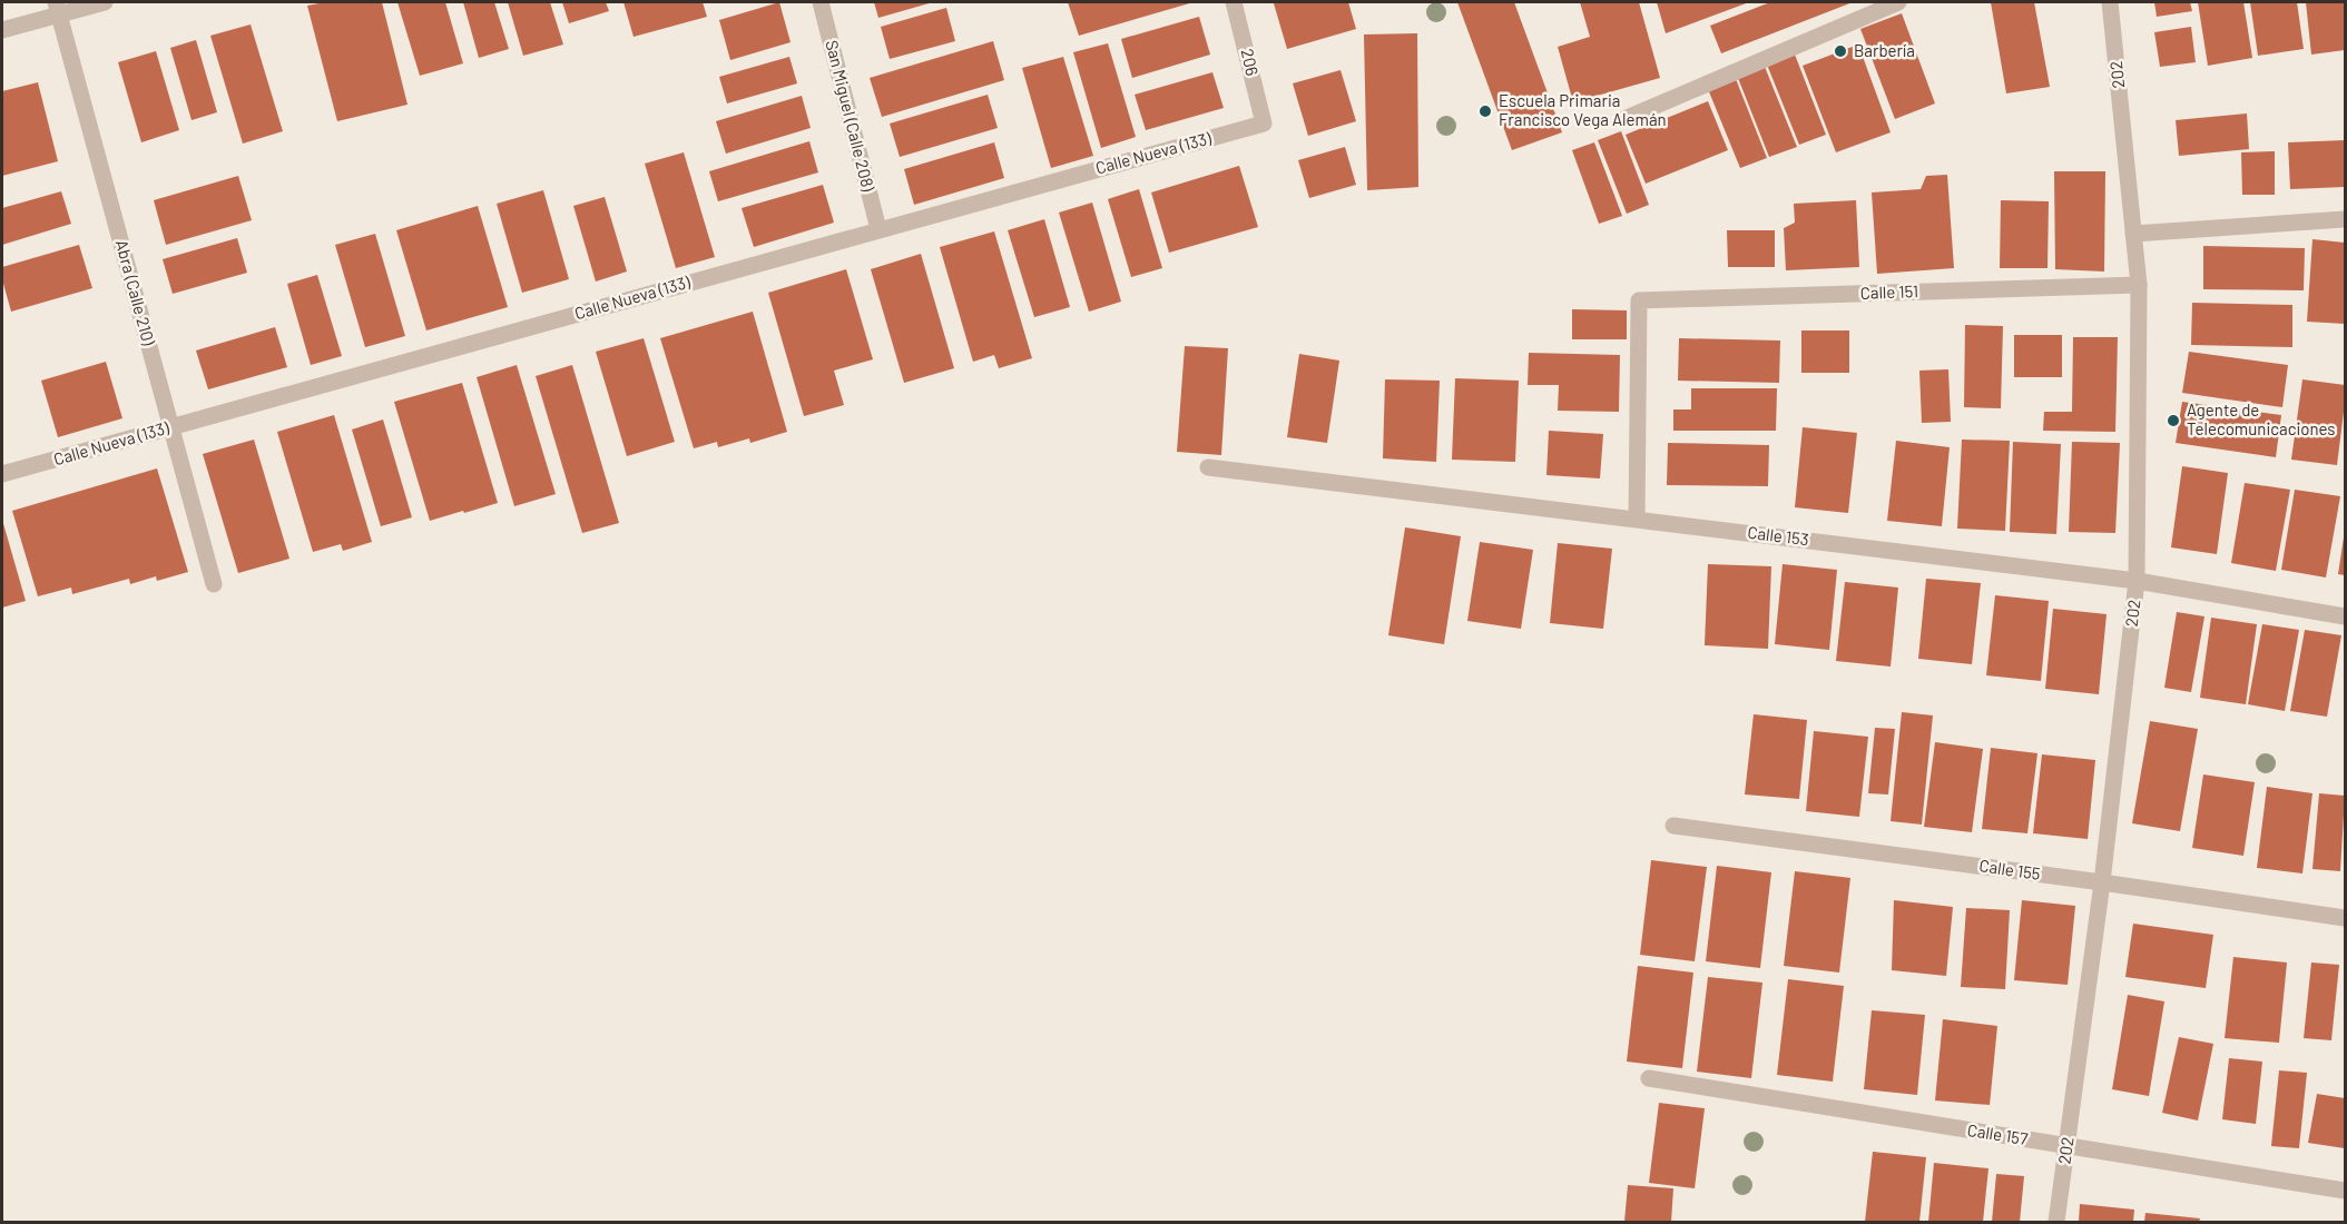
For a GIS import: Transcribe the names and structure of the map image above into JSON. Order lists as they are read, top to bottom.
{
  "streets": {
    "street": [
      "206",
      "202",
      "San Miguel (Calle 208)",
      "Calle Nueva (133)",
      "Abra (Calle 210)",
      "Calle 151",
      "Calle 153",
      "Calle 155",
      "Calle 157"
    ]
  },
  "crossings": [
    ["206", "Calle Nueva (133)"],
    ["202", "Calle 151"],
    ["202", "Calle 153"],
    ["202", "Calle 155"],
    ["202", "Calle 157"],
    ["San Miguel (Calle 208)", "Calle Nueva (133)"],
    ["Calle Nueva (133)", "Abra (Calle 210)"],
    ["Calle 151", "Calle 153"]
  ],
  "places": ["Barbería", "Escuela Primaria Francisco Vega Alemán", "Agente de Telecomunicaciones"]
}
